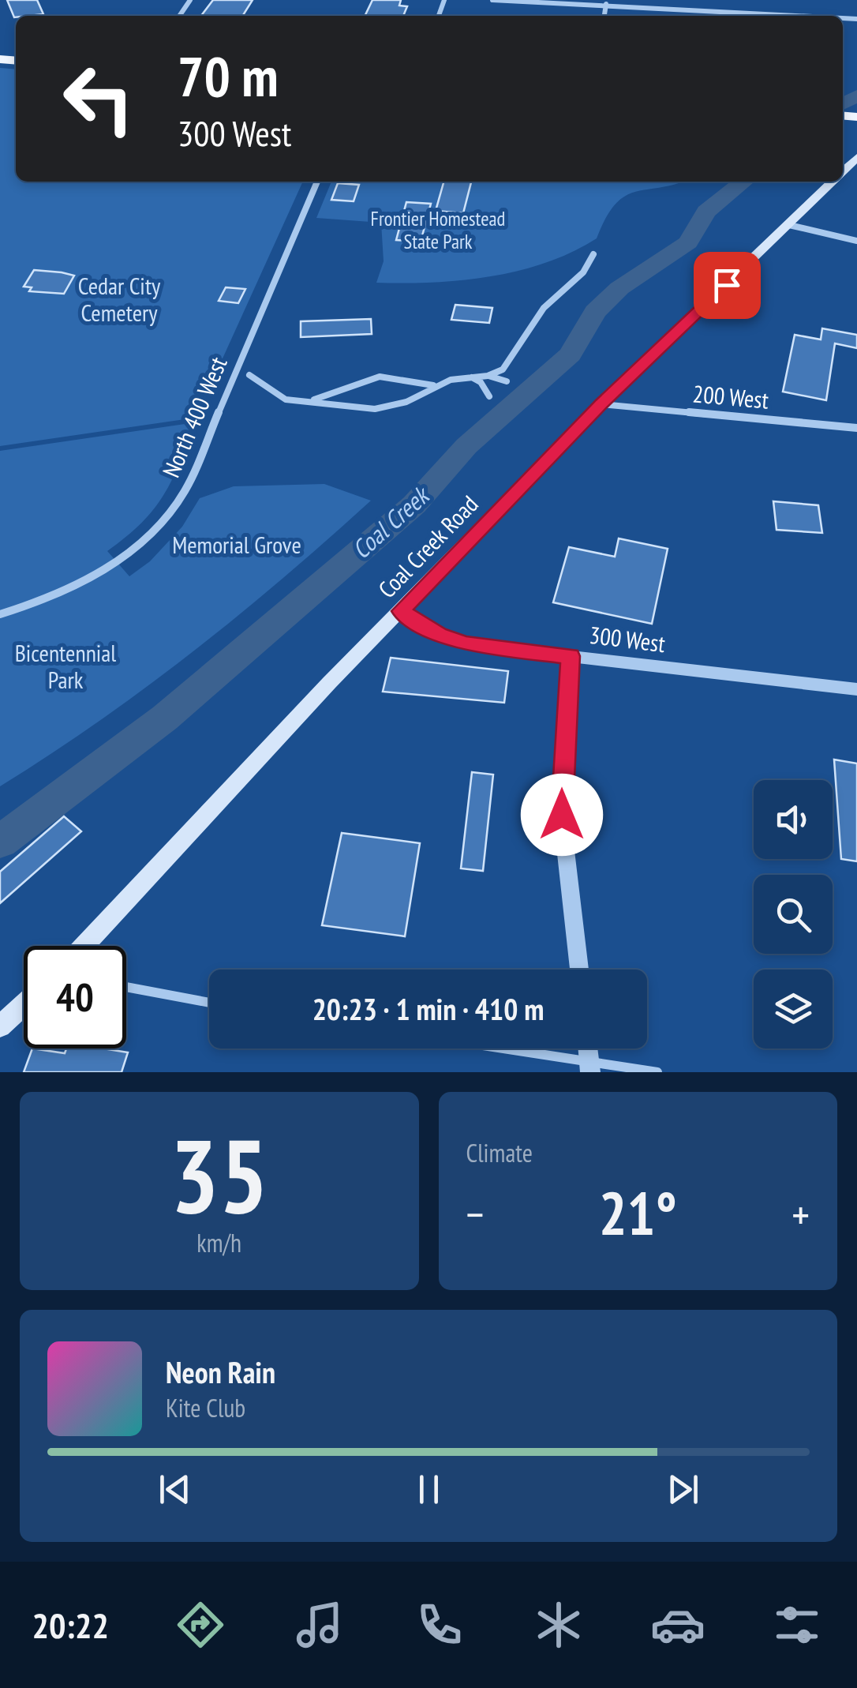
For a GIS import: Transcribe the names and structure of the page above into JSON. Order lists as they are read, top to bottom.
{
  "streets": {
    "main road": ["Coal Creek Road"],
    "street": ["200 West", "North 400 West", "300 West"]
  },
  "crossings": [
    ["200 West", "Coal Creek Road"],
    ["Coal Creek Road", "300 West"]
  ],
  "water": ["Coal Creek"],
  "parks": [
    "Frontier Homestead State Park",
    "Cedar City Cemetery",
    "Memorial Grove",
    "Bicentennial Park"
  ],
  "page": {
    "turn": ["70 m", "300 West"],
    "limit": "40",
    "trip": "20:23 · 1 min · 410 m",
    "tile": [
      ["35", "km/h"],
      "Climate"
    ],
    "heat": ["−", "21°", "+"],
    "song": ["Neon Rain", "Kite Club"],
    "tabs": "20:22"
  }
}
